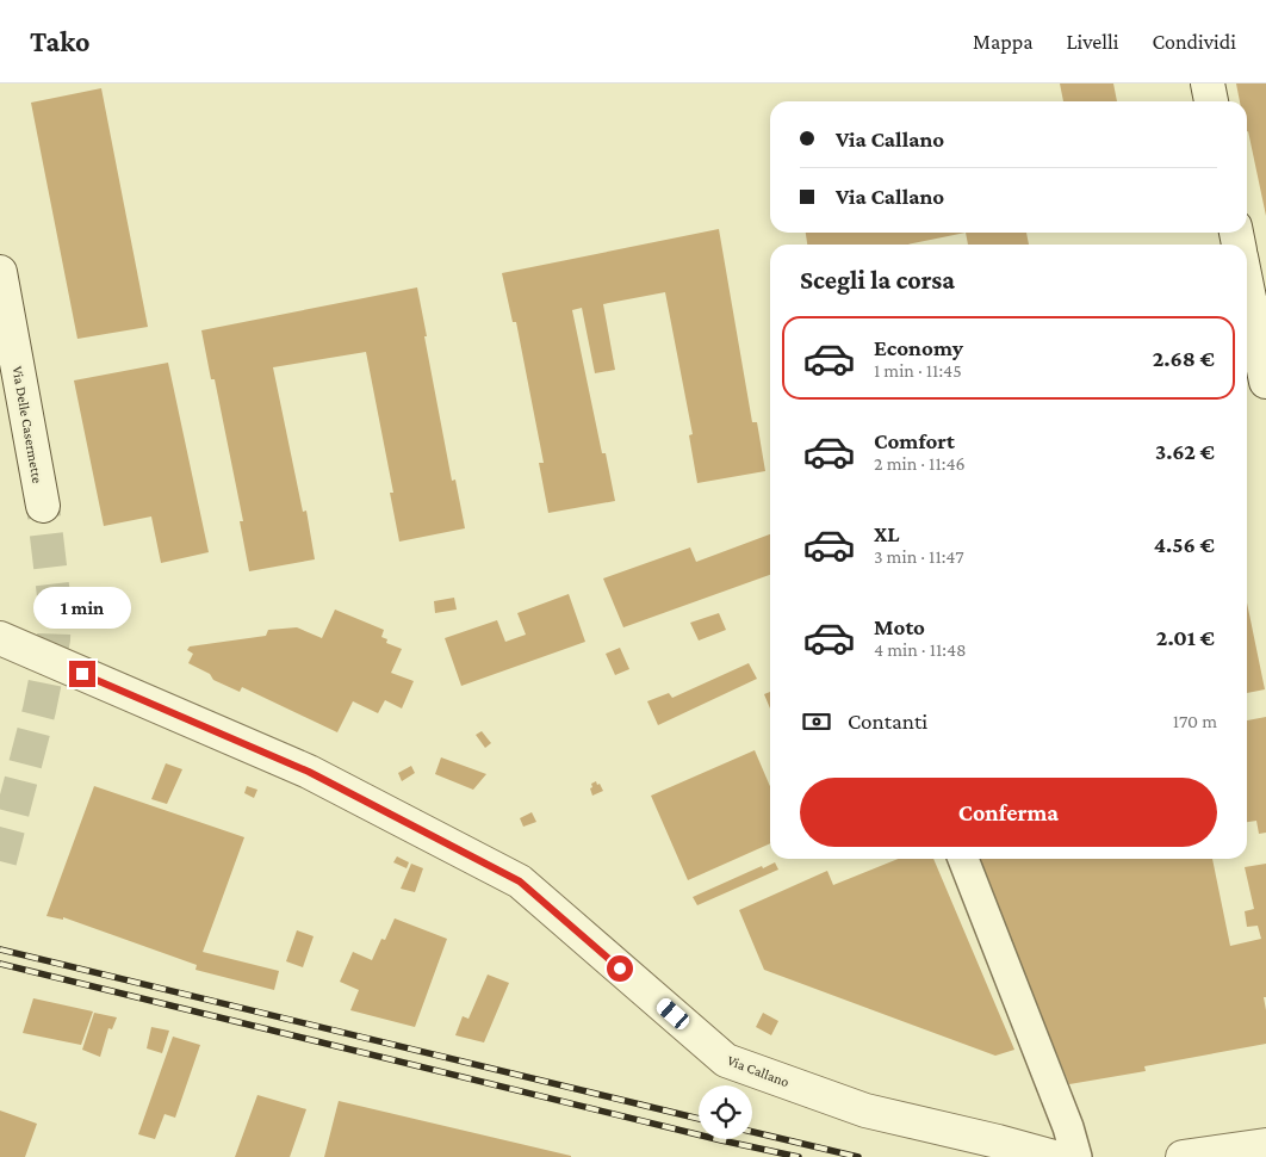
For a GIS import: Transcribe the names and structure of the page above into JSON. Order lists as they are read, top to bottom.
{
  "streets": {
    "street": ["Via Delle Casermette", "Via Callano"]
  },
  "page": {
    "header": "Tako",
    "nav": ["Mappa", "Livelli", "Condividi"],
    "banner": ["Via Callano", "Via Callano"],
    "heading": "Scegli la corsa",
    "list": [
      {
        "name": "Economy",
        "note": "1 min · 11:45",
        "value": "2.68 €"
      },
      {
        "name": "Comfort",
        "note": "2 min · 11:46",
        "value": "3.62 €"
      },
      {
        "name": "XL",
        "note": "3 min · 11:47",
        "value": "4.56 €"
      },
      {
        "name": "Moto",
        "note": "4 min · 11:48",
        "value": "2.01 €"
      }
    ],
    "bubble": "1 min",
    "pay": ["Contanti", "170 m"],
    "buttons": "Conferma"
  }
}
